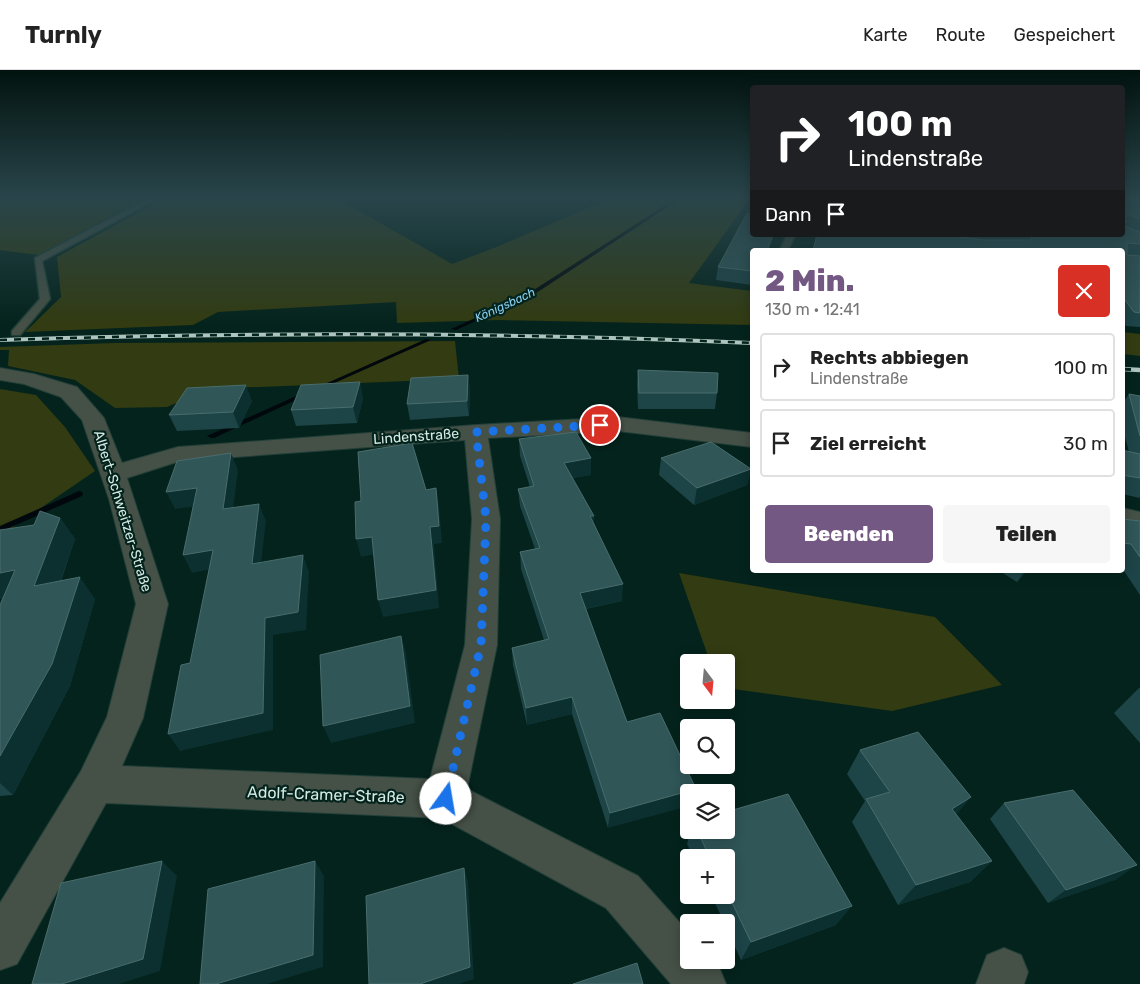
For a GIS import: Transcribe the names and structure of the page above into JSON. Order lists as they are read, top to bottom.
{
  "streets": {
    "street": ["Lindenstraße", "Albert-Schweitzer-Straße", "Adolf-Cramer-Straße"]
  },
  "crossings": [
    ["Lindenstraße", "Albert-Schweitzer-Straße"],
    ["Albert-Schweitzer-Straße", "Adolf-Cramer-Straße"]
  ],
  "water": ["Königsbach"],
  "north": "bottom",
  "page": {
    "header": "Turnly",
    "nav": ["Karte", "Route", "Gespeichert"],
    "turn": ["100 m", "Lindenstraße"],
    "then": "Dann",
    "heading": ["2 Min.", "130 m · 12:41"],
    "list": [
      {
        "name": "Rechts abbiegen",
        "note": "Lindenstraße",
        "value": "100 m"
      },
      {
        "name": "Ziel erreicht",
        "value": "30 m"
      }
    ],
    "buttons": ["Beenden", "Teilen"],
    "map_buttons": ["+", "−"]
  }
}
